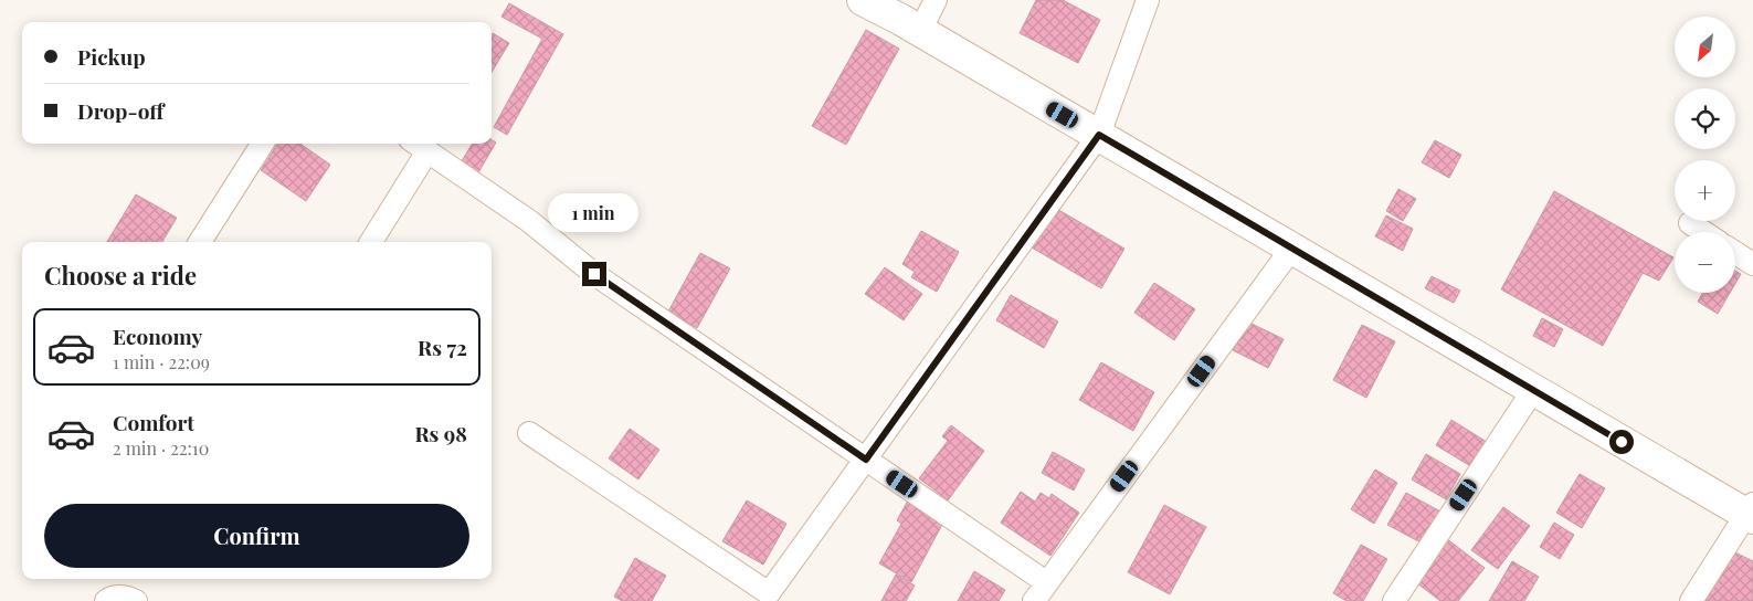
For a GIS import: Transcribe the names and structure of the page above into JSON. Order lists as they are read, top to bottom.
{
  "north": "bottom left",
  "page": {
    "map_buttons": ["+", "−"],
    "banner": ["Pickup", "Drop-off"],
    "bubble": "1 min",
    "heading": "Choose a ride",
    "list": [
      {
        "name": "Economy",
        "note": "1 min · 22:09",
        "value": "Rs 72"
      },
      {
        "name": "Comfort",
        "note": "2 min · 22:10",
        "value": "Rs 98"
      }
    ],
    "buttons": "Confirm"
  }
}
